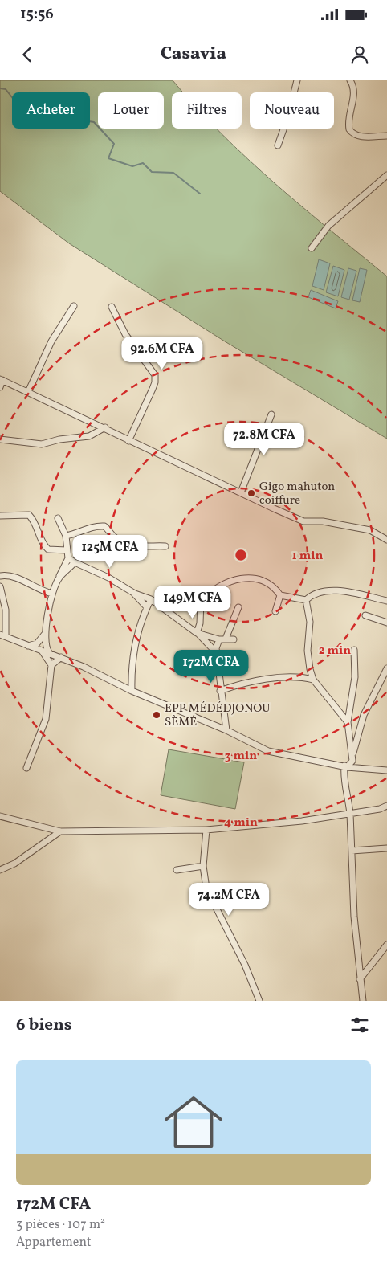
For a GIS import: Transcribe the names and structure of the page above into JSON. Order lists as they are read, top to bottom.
{
  "places": ["Gigo mahuton coiffure", "EPP MÉDÉDJONOU SÈMÉ"],
  "page": {
    "status": "15:56",
    "header": "Casavia",
    "chip": [
      "Acheter",
      "Louer",
      "Filtres",
      "Nouveau"
    ],
    "price": [
      "92.6M CFA",
      "72.8M CFA",
      "125M CFA",
      "149M CFA",
      "172M CFA",
      "74.2M CFA"
    ],
    "heading": "6 biens",
    "list": [
      {
        "name": "172M CFA",
        "note": "3 pièces · 107 m² · Appartement"
      }
    ]
  },
  "rings": [
    "1 min",
    "2 min",
    "3 min",
    "4 min"
  ]
}
